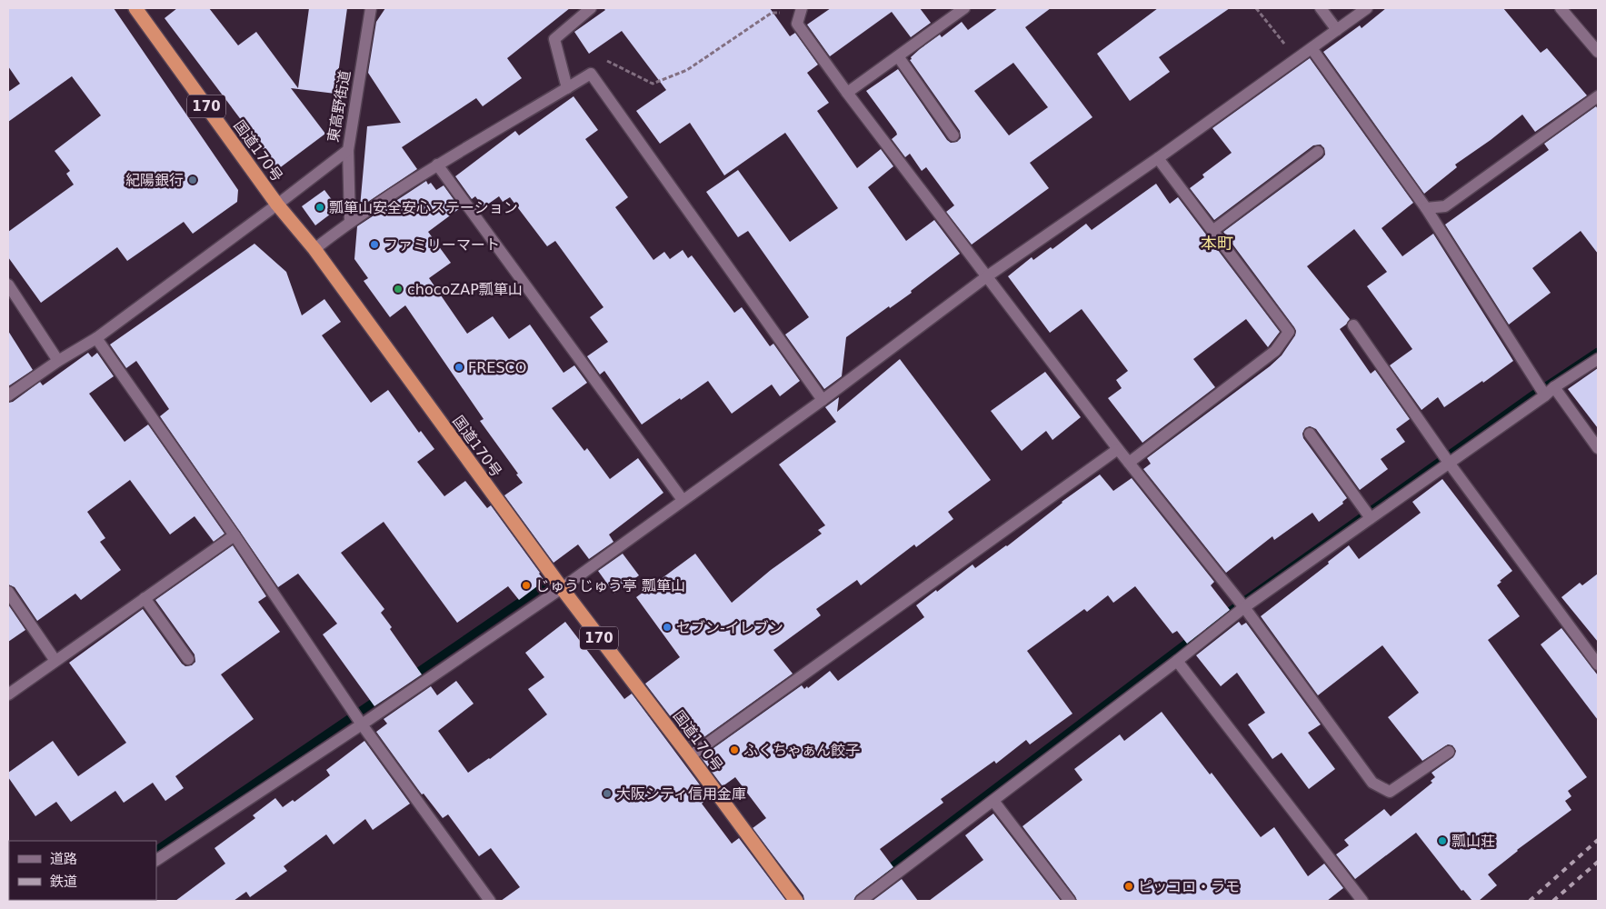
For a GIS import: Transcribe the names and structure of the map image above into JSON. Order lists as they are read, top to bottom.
{
  "streets": {
    "highway": ["170", "国道170号"],
    "street": ["東高野街道"]
  },
  "crossings": [
    ["東高野街道", "国道170号"]
  ],
  "districts": ["本町"],
  "places": [
    "紀陽銀行",
    "瓢箪山安全安心ステーション",
    "ファミリーマート",
    "chocoZAP瓢箪山",
    "FRESCO",
    "じゅうじゅう亭 瓢箪山",
    "セブン-イレブン",
    "ふくちゃぁん餃子",
    "大阪シティ信用金庫",
    "瓢山荘",
    "ピッコロ・ラモ"
  ],
  "legend": ["道路", "鉄道"]
}
